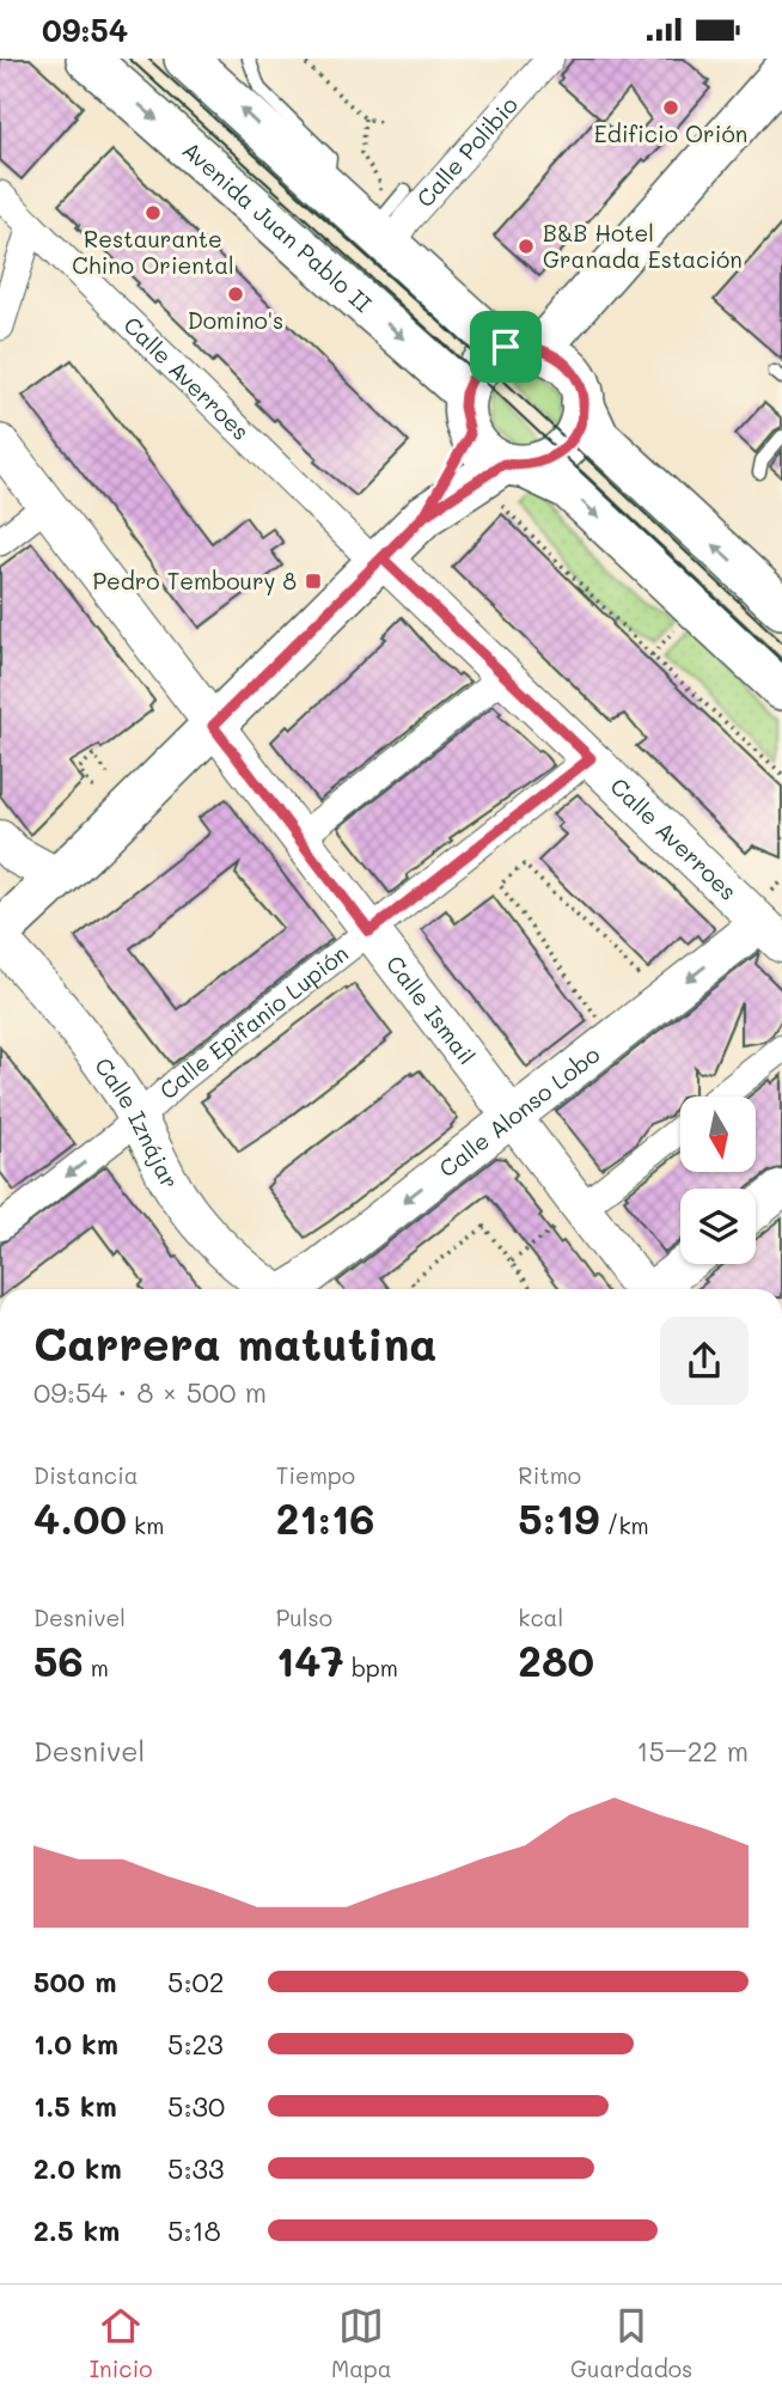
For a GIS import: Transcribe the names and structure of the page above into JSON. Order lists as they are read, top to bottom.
{
  "streets": {
    "main road": ["Avenida Juan Pablo II"],
    "street": [
      "Calle Polibio",
      "Calle Averroes",
      "Calle Ismail",
      "Calle Epifanio Lupión",
      "Calle Alonso Lobo",
      "Calle Iznájar"
    ]
  },
  "crossings": [
    ["Calle Averroes", "Calle Epifanio Lupión"],
    ["Calle Averroes", "Calle Alonso Lobo"],
    ["Calle Ismail", "Calle Epifanio Lupión"],
    ["Calle Ismail", "Calle Alonso Lobo"],
    ["Calle Epifanio Lupión", "Calle Iznájar"]
  ],
  "places": {
    "other": [
      "Edificio Orión",
      "Restaurante Chino Oriental",
      "B&B Hotel Granada Estación",
      "Domino's"
    ],
    "transit": ["Pedro Temboury 8"]
  },
  "north": "bottom",
  "page": {
    "status": "09:54",
    "heading": ["Carrera matutina", "09:54 · 8 × 500 m"],
    "stats": [
      ["Distancia", "4.00 km"],
      ["Tiempo", "21:16"],
      ["Ritmo", "5:19 /km"],
      ["Desnivel", "56 m"],
      ["Pulso", "147 bpm"],
      ["kcal", "280"]
    ],
    "chart": ["Desnivel", "15–22 m"],
    "list": [
      {
        "name": "500 m",
        "note": "5:02"
      },
      {
        "name": "1.0 km",
        "note": "5:23"
      },
      {
        "name": "1.5 km",
        "note": "5:30"
      },
      {
        "name": "2.0 km",
        "note": "5:33"
      },
      {
        "name": "2.5 km",
        "note": "5:18"
      }
    ],
    "tabs": ["Inicio", "Mapa", "Guardados"]
  }
}
